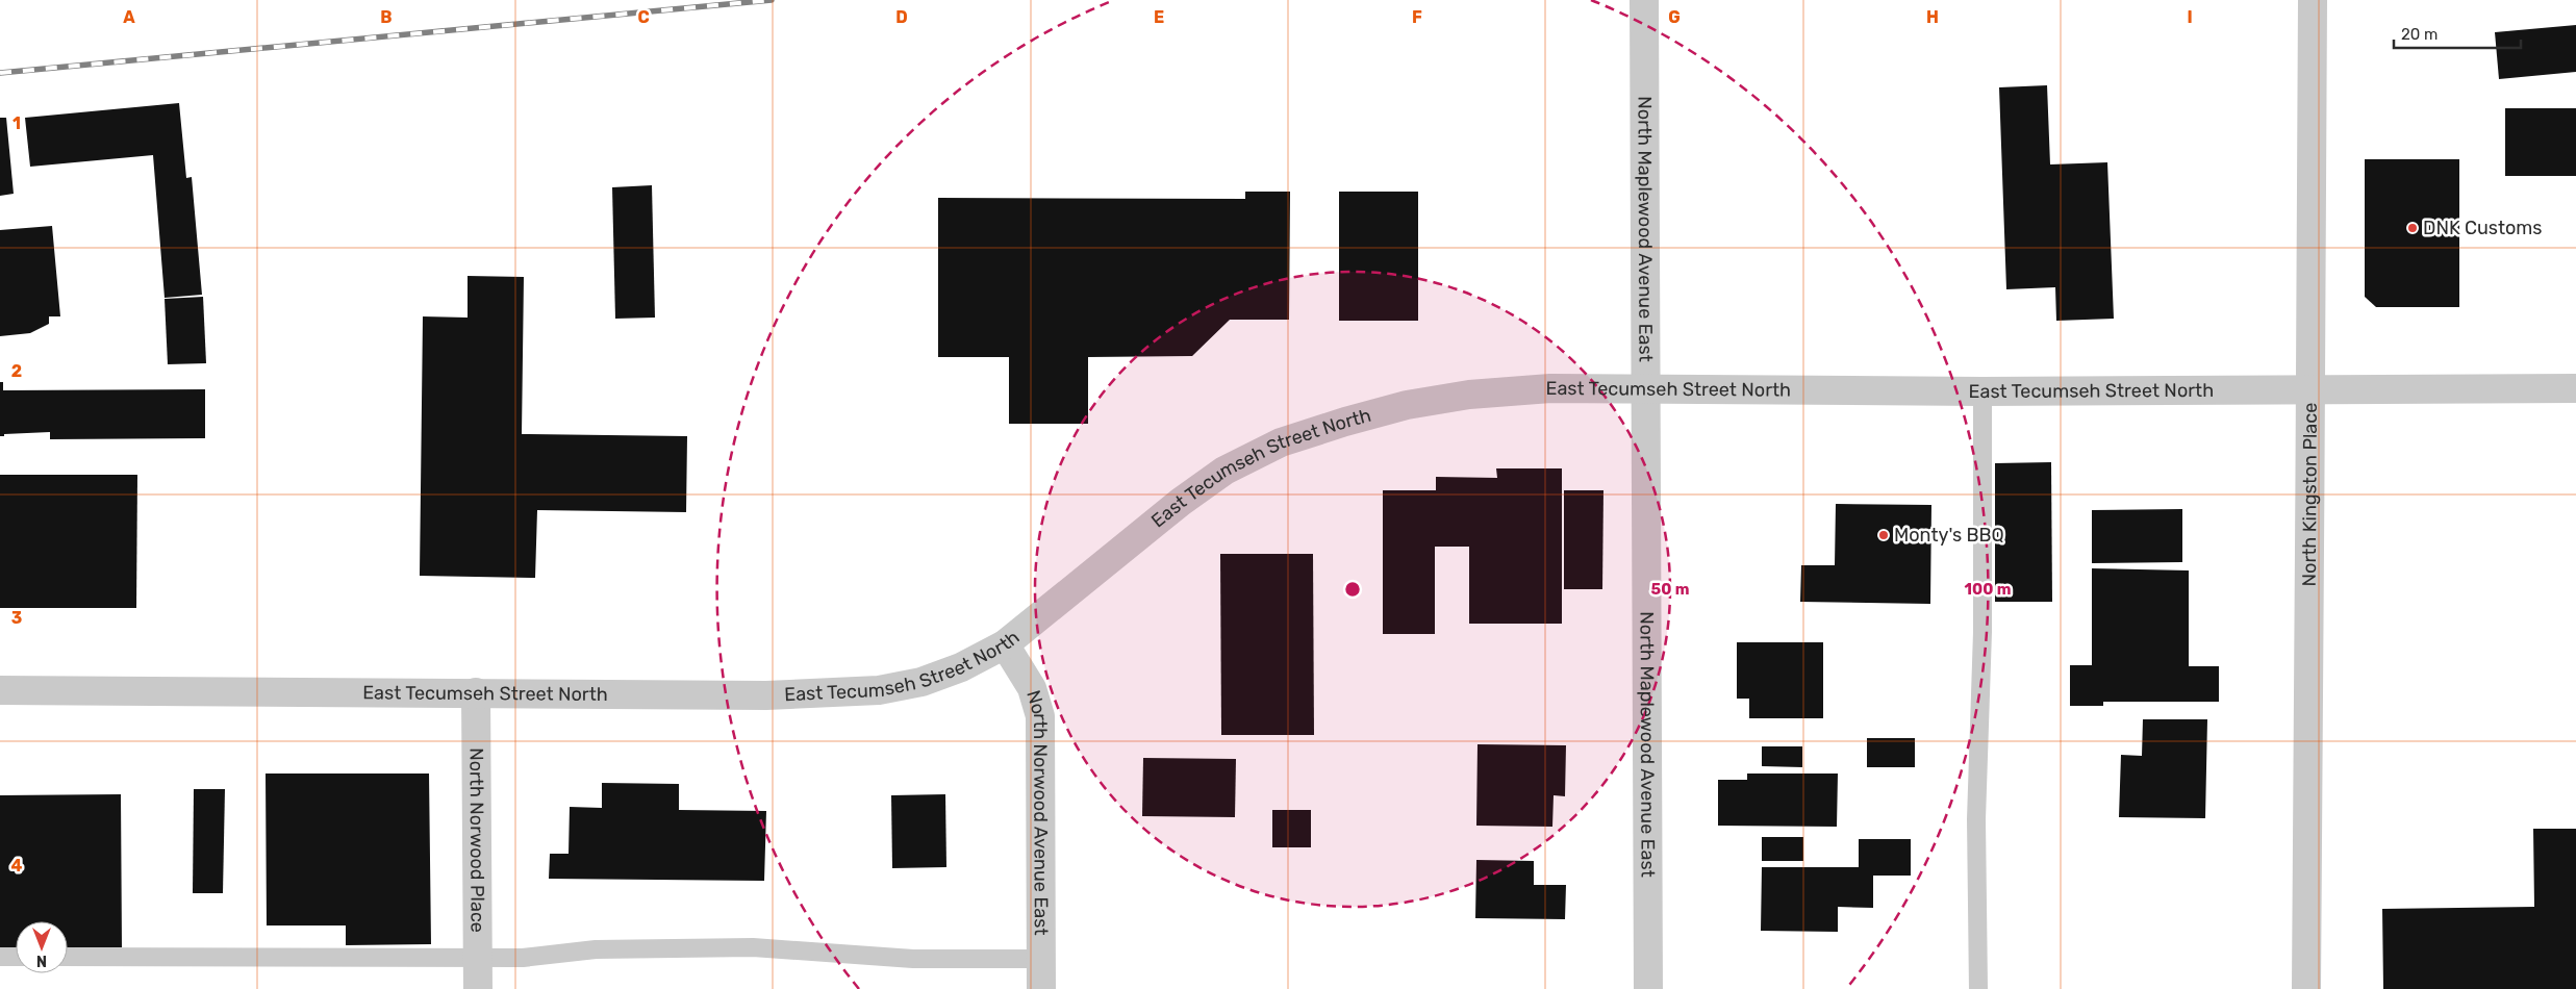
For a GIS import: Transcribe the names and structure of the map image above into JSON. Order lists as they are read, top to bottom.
{
  "streets": {
    "street": [
      "North Maplewood Avenue East",
      "East Tecumseh Street North",
      "North Kingston Place",
      "North Norwood Avenue East",
      "North Norwood Place"
    ]
  },
  "crossings": [
    ["North Maplewood Avenue East", "East Tecumseh Street North"],
    ["East Tecumseh Street North", "North Kingston Place"],
    ["East Tecumseh Street North", "North Norwood Avenue East"],
    ["East Tecumseh Street North", "North Norwood Place"]
  ],
  "places": ["DNK Customs", "Monty's BBQ"],
  "scale_bar": "20 m",
  "north": "bottom",
  "grid": {
    "columns": [
      "A",
      "B",
      "C",
      "D",
      "E",
      "F",
      "G",
      "H",
      "I"
    ],
    "rows": [
      "1",
      "2",
      "3",
      "4"
    ]
  },
  "rings": ["50 m", "100 m"]
}
